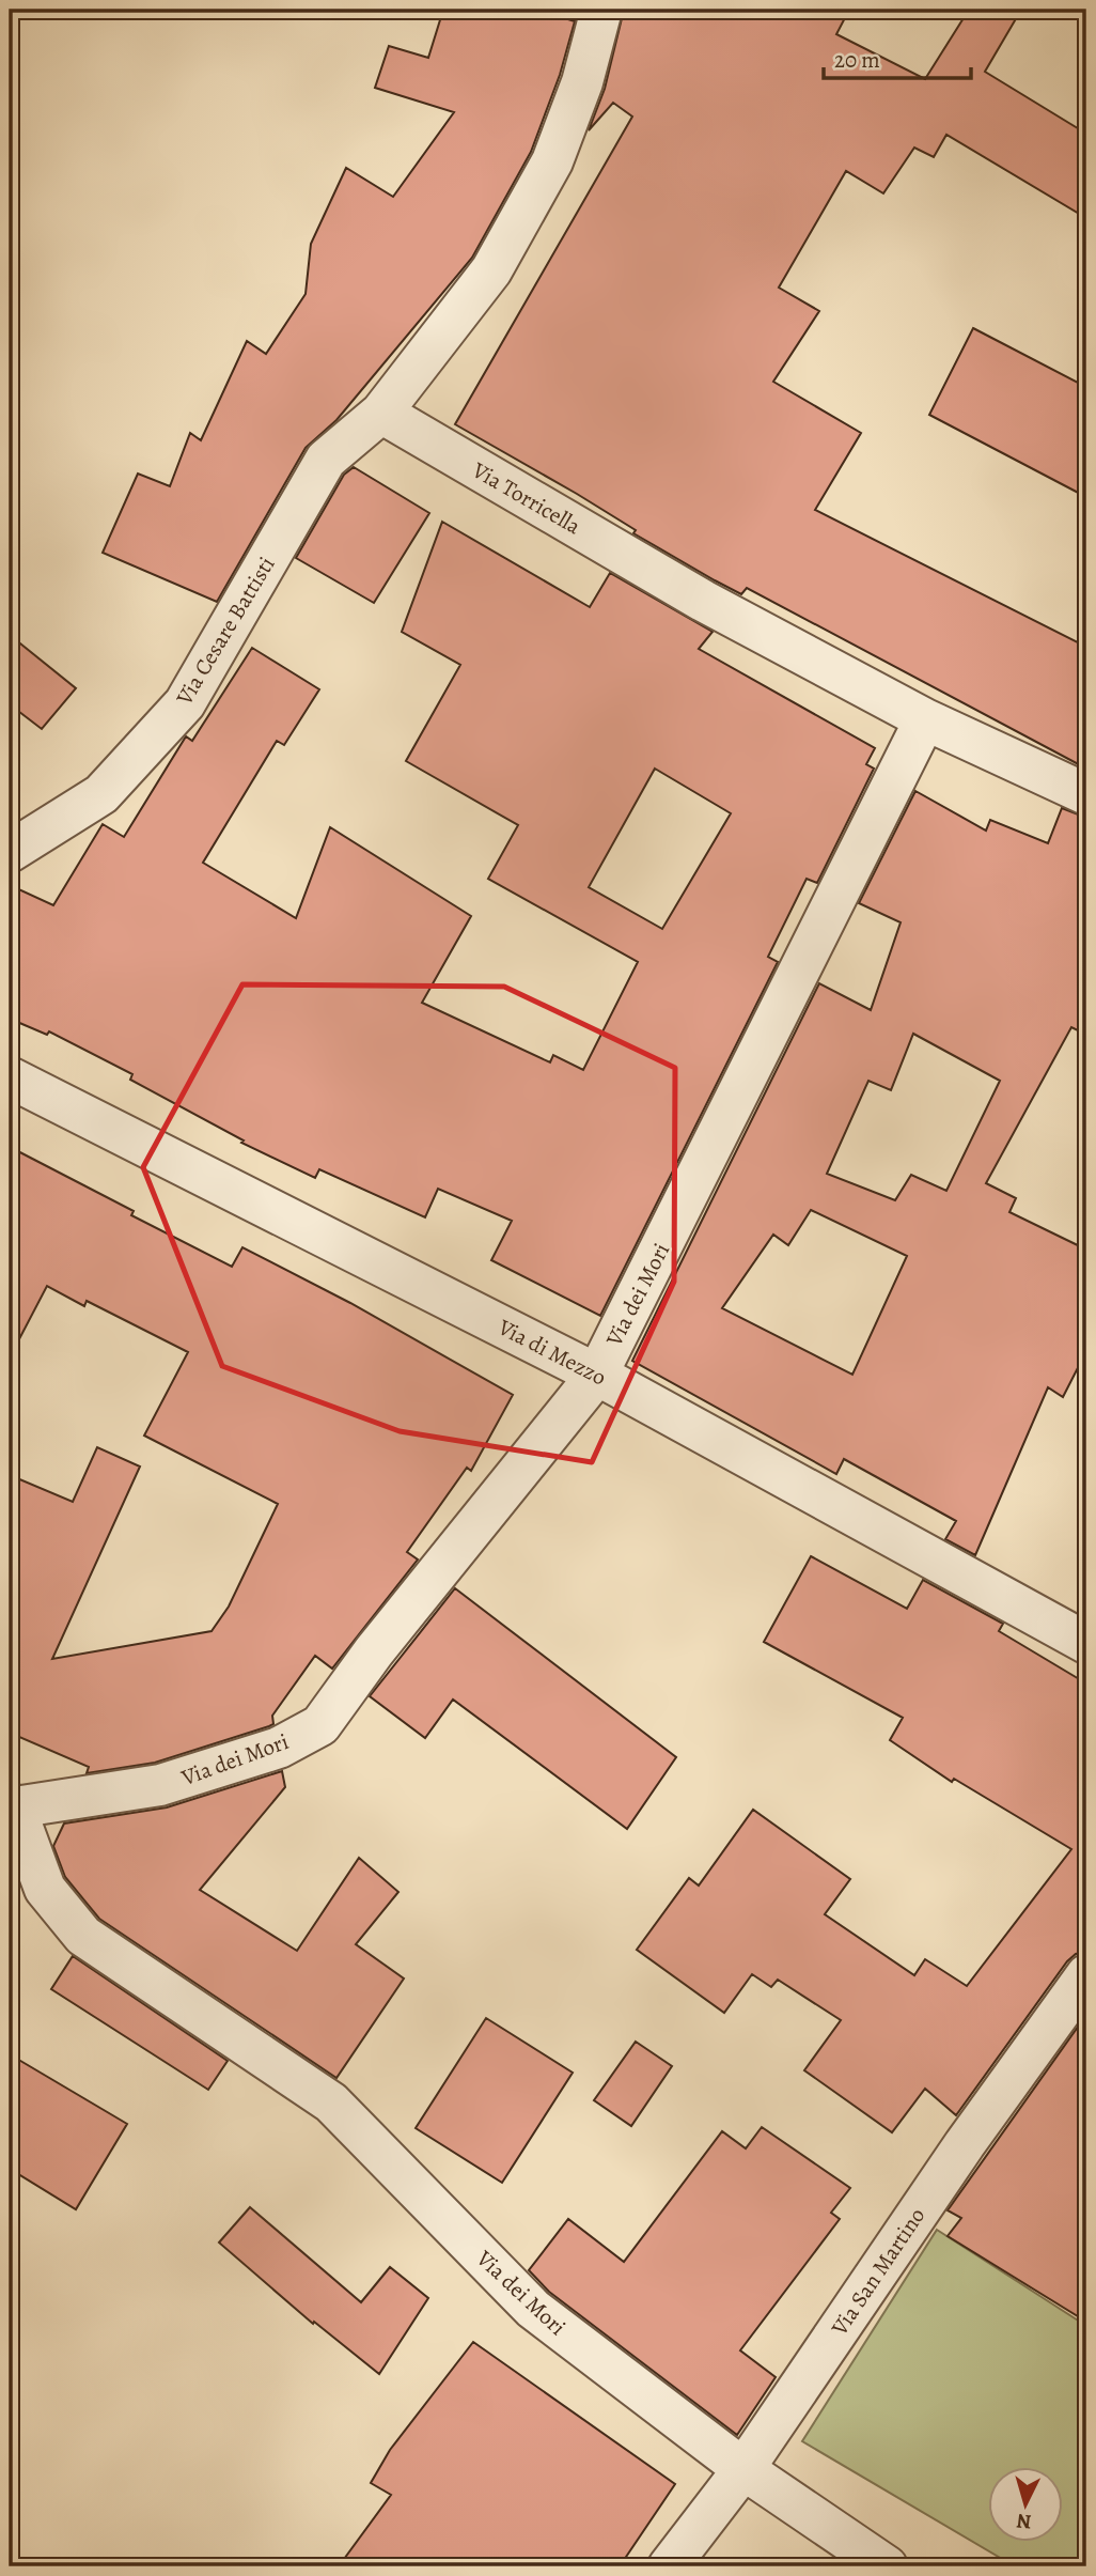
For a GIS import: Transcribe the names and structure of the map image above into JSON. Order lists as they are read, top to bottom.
{
  "streets": {
    "street": [
      "Via Torricella",
      "Via Cesare Battisti",
      "Via dei Mori",
      "Via di Mezzo",
      "Via San Martino"
    ]
  },
  "crossings": [
    ["Via Torricella", "Via Cesare Battisti"],
    ["Via Torricella", "Via dei Mori"],
    ["Via dei Mori", "Via di Mezzo"],
    ["Via dei Mori", "Via San Martino"]
  ],
  "scale_bar": "20 m",
  "north": "bottom"
}
